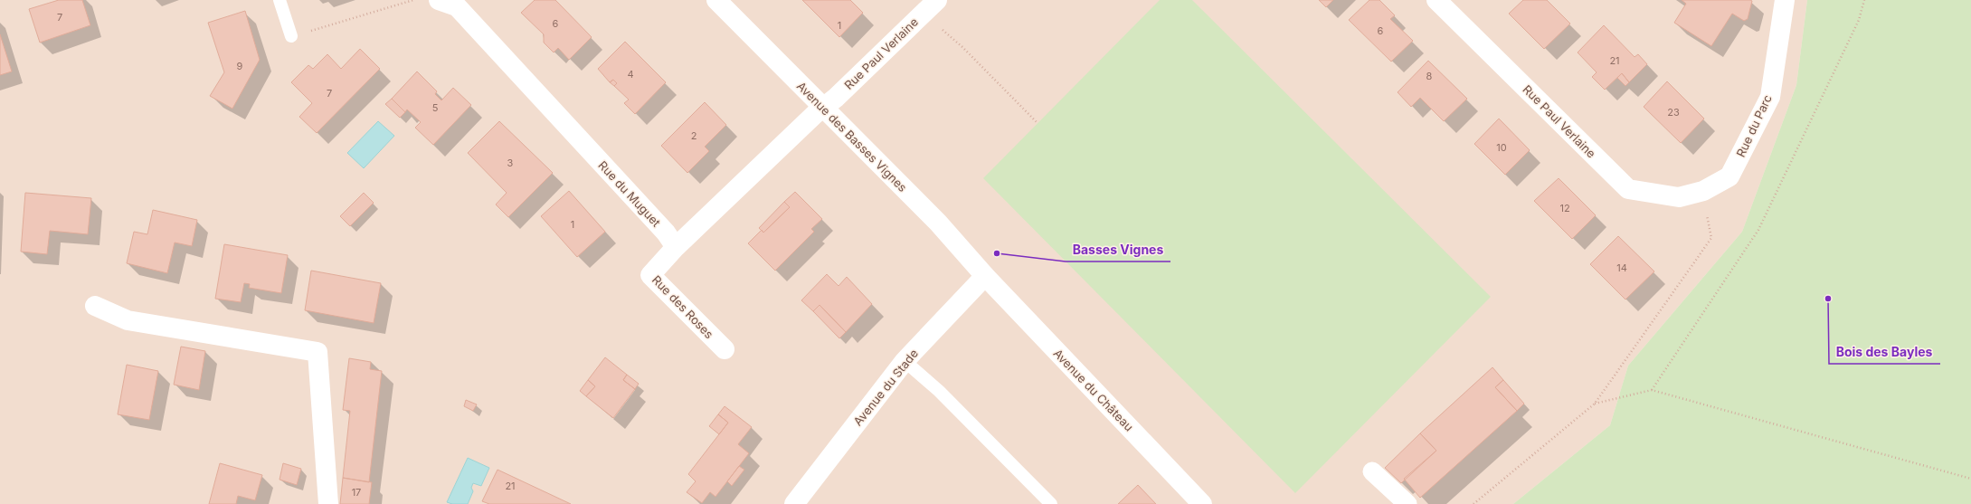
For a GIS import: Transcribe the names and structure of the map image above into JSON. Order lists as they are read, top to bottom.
{
  "streets": {
    "street": [
      "Rue Paul Verlaine",
      "Rue du Parc",
      "Avenue des Basses Vignes",
      "Rue du Muguet",
      "Rue des Roses",
      "Avenue du Stade",
      "Avenue du Château"
    ]
  },
  "crossings": [
    ["Rue Paul Verlaine", "Rue du Parc"],
    ["Rue Paul Verlaine", "Avenue des Basses Vignes"],
    ["Avenue des Basses Vignes", "Avenue du Stade"],
    ["Avenue des Basses Vignes", "Avenue du Château"],
    ["Rue du Muguet", "Rue des Roses"],
    ["Avenue du Stade", "Avenue du Château"]
  ],
  "places": ["Basses Vignes", "Bois des Bayles"],
  "house_numbers": [
    "7",
    "6",
    "1",
    "6",
    "21",
    "9",
    "4",
    "8",
    "7",
    "5",
    "23",
    "2",
    "10",
    "3",
    "12",
    "1",
    "14",
    "21",
    "17"
  ]
}
